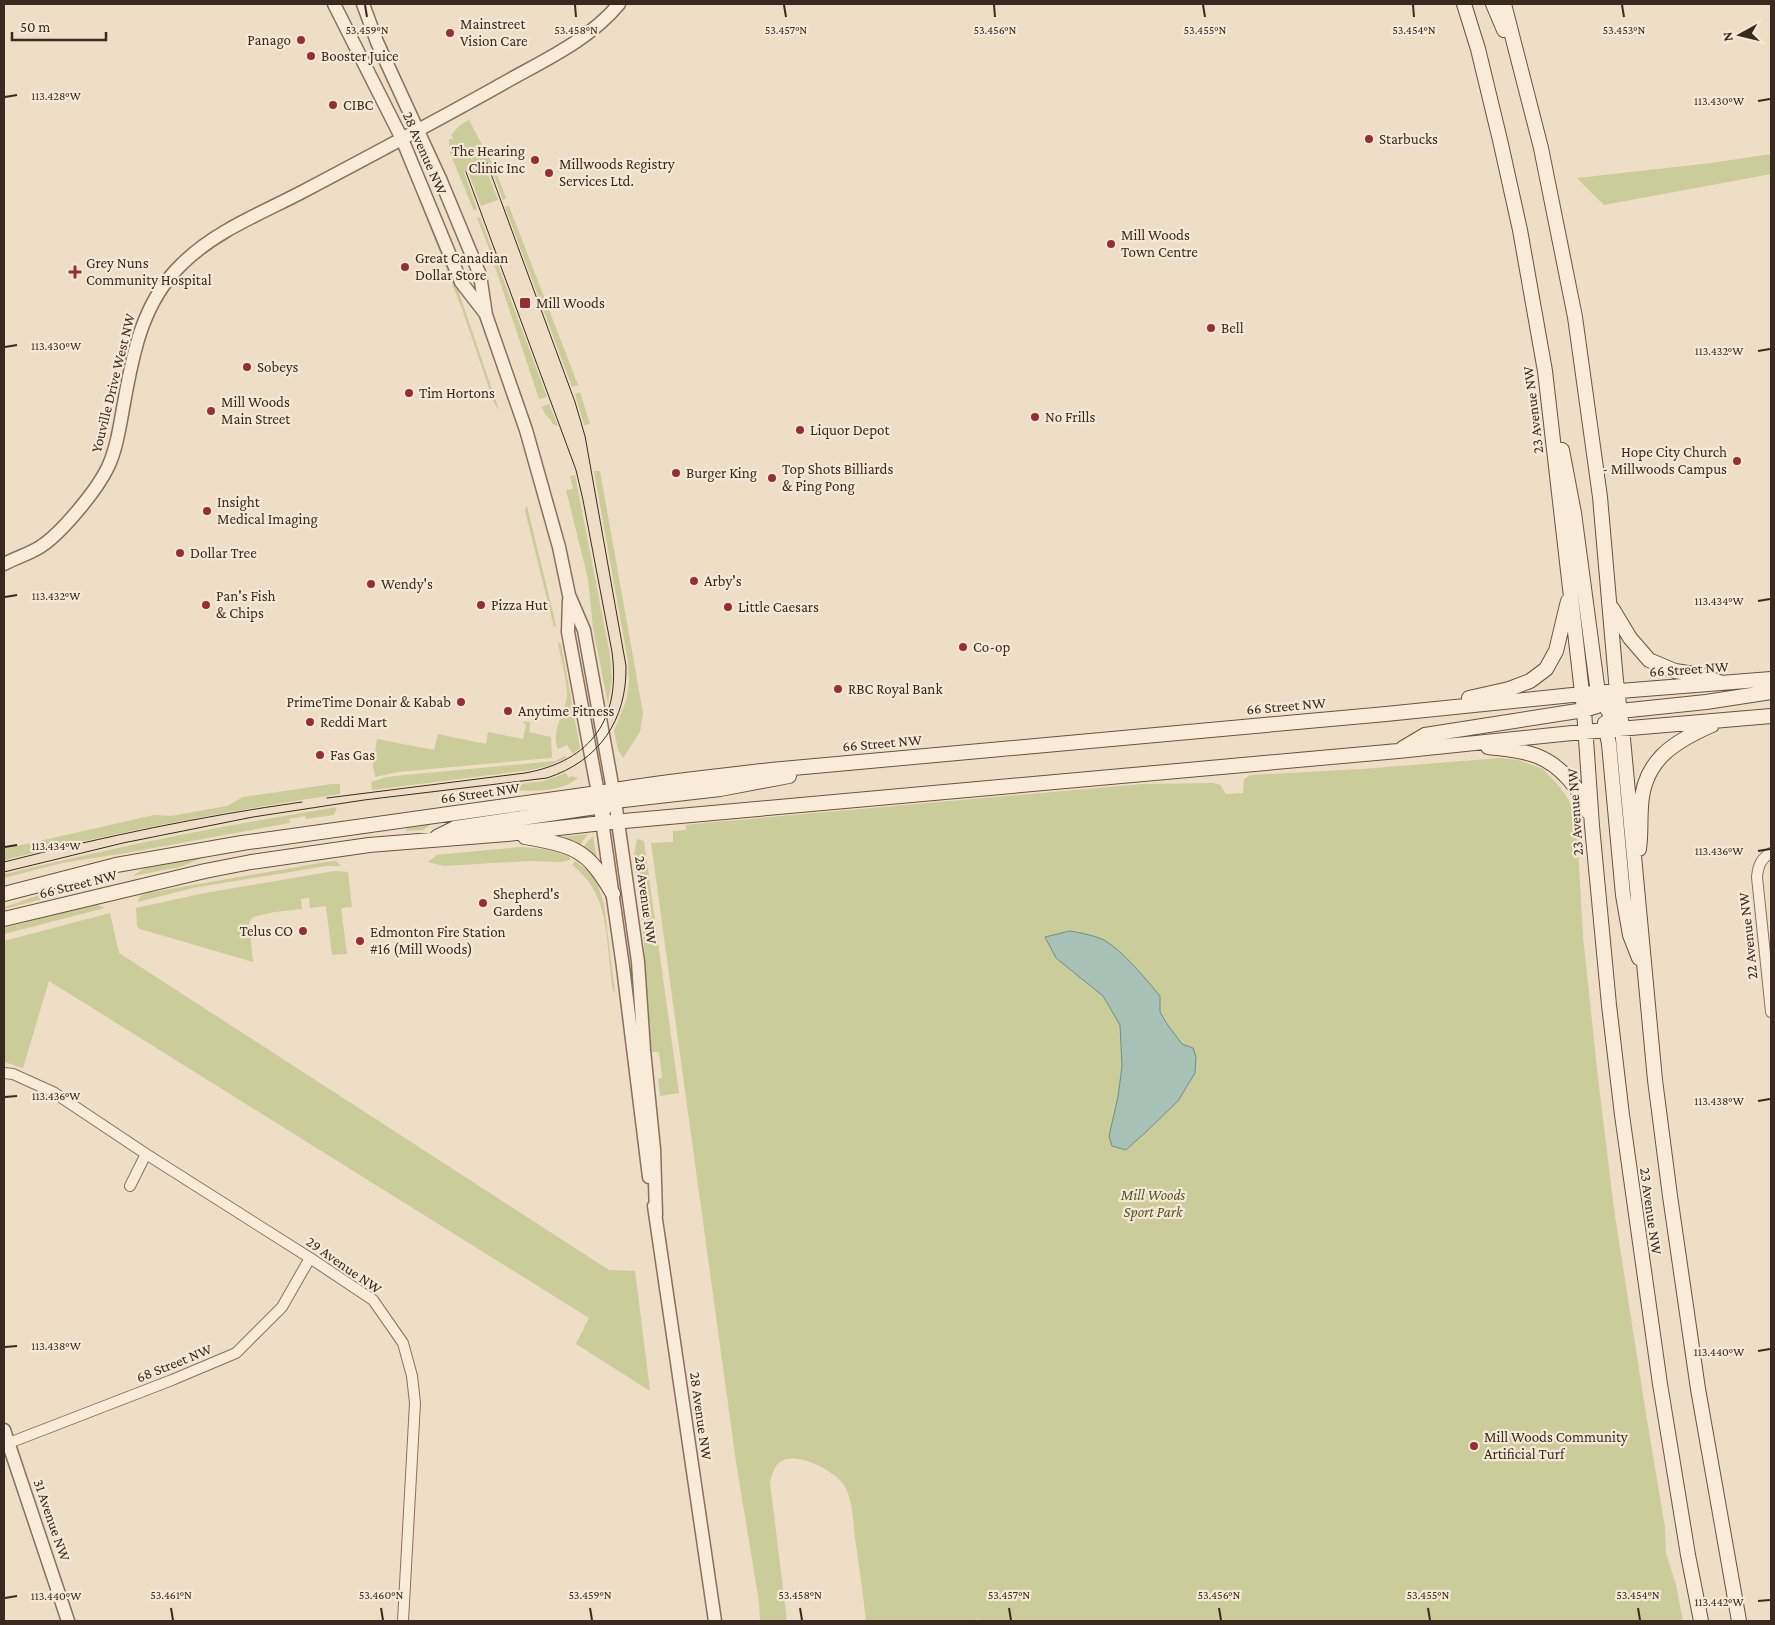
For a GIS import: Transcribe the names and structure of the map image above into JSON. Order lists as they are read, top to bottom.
{
  "streets": {
    "main road": ["23 Avenue NW", "66 Street NW"],
    "street": [
      "28 Avenue NW",
      "Youville Drive West NW",
      "22 Avenue NW",
      "29 Avenue NW",
      "68 Street NW",
      "31 Avenue NW"
    ]
  },
  "crossings": [
    ["28 Avenue NW", "Youville Drive West NW"],
    ["28 Avenue NW", "66 Street NW"],
    ["23 Avenue NW", "66 Street NW"],
    ["29 Avenue NW", "68 Street NW"],
    ["68 Street NW", "31 Avenue NW"]
  ],
  "parks": ["Mill Woods Sport Park"],
  "places": {
    "other": [
      "Mainstreet Vision Care",
      "Panago",
      "Booster Juice",
      "CIBC",
      "Starbucks",
      "The Hearing Clinic Inc",
      "Millwoods Registry Services Ltd.",
      "Mill Woods Town Centre",
      "Great Canadian Dollar Store",
      "Bell",
      "Sobeys",
      "Tim Hortons",
      "Mill Woods Main Street",
      "No Frills",
      "Liquor Depot",
      "Hope City Church - Millwoods Campus",
      "Burger King",
      "Top Shots Billiards & Ping Pong",
      "Insight Medical Imaging",
      "Dollar Tree",
      "Arby's",
      "Wendy's",
      "Pan's Fish & Chips",
      "Pizza Hut",
      "Little Caesars",
      "Co-op",
      "RBC Royal Bank",
      "PrimeTime Donair & Kabab",
      "Anytime Fitness",
      "Reddi Mart",
      "Fas Gas",
      "Shepherd's Gardens",
      "Telus CO",
      "Edmonton Fire Station #16 (Mill Woods)",
      "Mill Woods Community Artificial Turf"
    ],
    "health": ["Grey Nuns Community Hospital"],
    "transit": ["Mill Woods"]
  },
  "scale_bar": "50 m",
  "north": "left",
  "coordinates": [
    "53.459°N",
    "53.458°N",
    "53.457°N",
    "53.456°N",
    "53.455°N",
    "53.454°N",
    "53.453°N",
    "113.428°W",
    "113.430°W",
    "113.432°W",
    "113.434°W",
    "113.436°W",
    "113.438°W",
    "113.440°W",
    "53.461°N",
    "53.460°N",
    "113.442°W"
  ]
}
